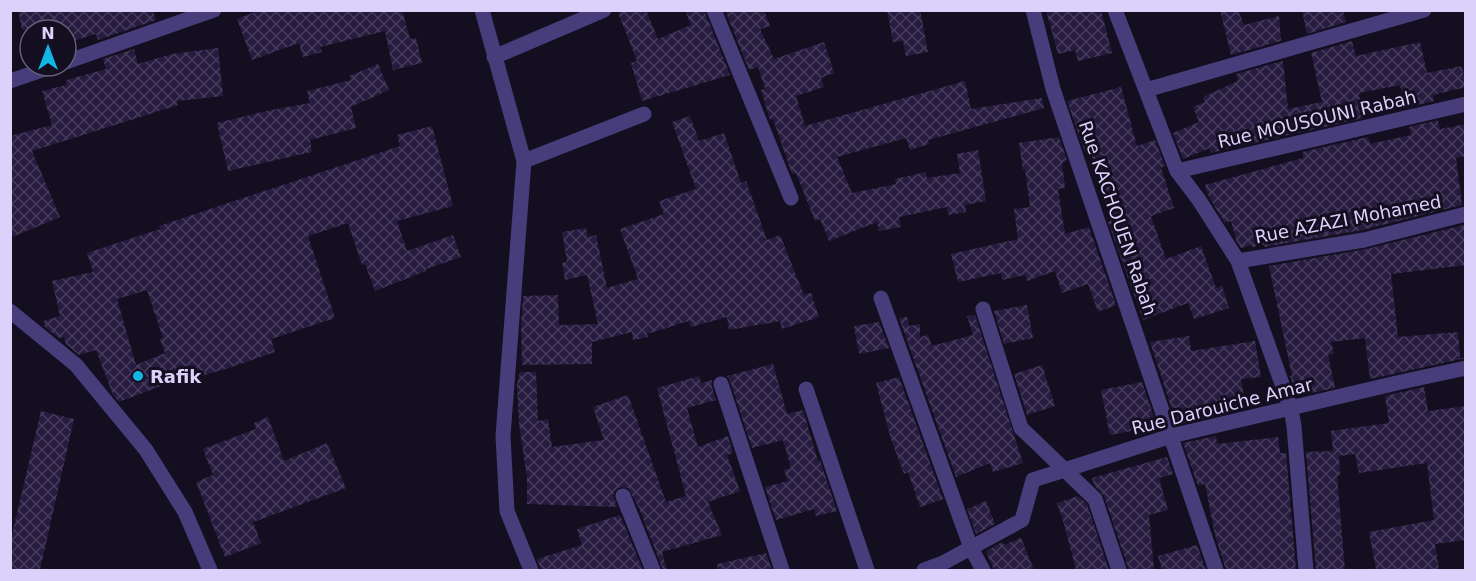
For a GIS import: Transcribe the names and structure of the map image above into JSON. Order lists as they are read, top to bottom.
{
  "streets": {
    "street": [
      "Rue MOUSOUNI Rabah",
      "Rue KACHOUEN Rabah",
      "Rue AZAZI Mohamed",
      "Rue Darouiche Amar"
    ]
  },
  "crossings": [
    ["Rue KACHOUEN Rabah", "Rue Darouiche Amar"]
  ],
  "places": ["Rafik"],
  "north": "top"
}
